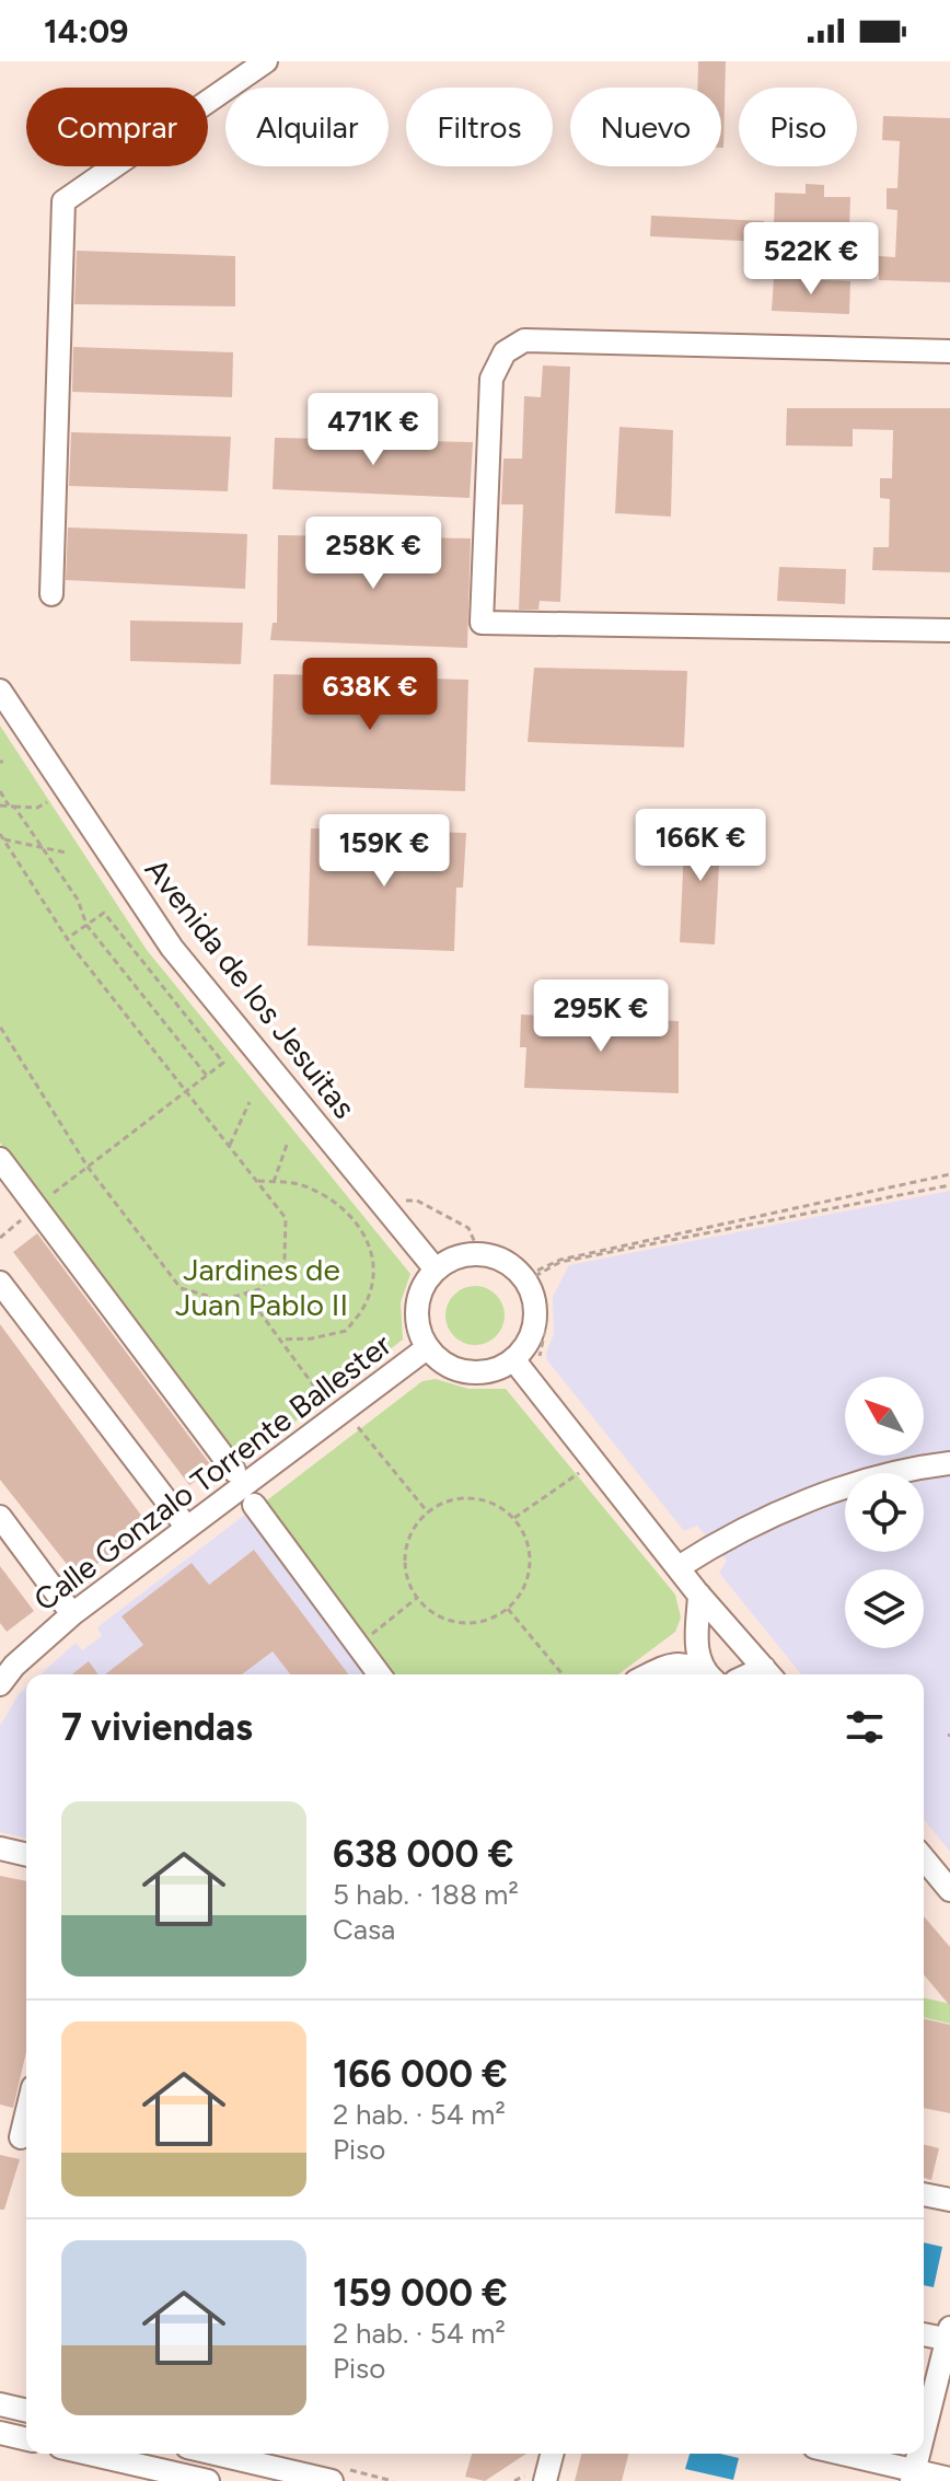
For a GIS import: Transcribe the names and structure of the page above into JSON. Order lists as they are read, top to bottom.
{
  "streets": {
    "street": ["Avenida de los Jesuitas", "Calle Gonzalo Torrente Ballester"]
  },
  "crossings": [
    ["Avenida de los Jesuitas", "Calle Gonzalo Torrente Ballester"]
  ],
  "parks": ["Jardines de Juan Pablo II"],
  "north": "top left",
  "page": {
    "status": "14:09",
    "chip": [
      "Comprar",
      "Alquilar",
      "Filtros",
      "Nuevo",
      "Piso"
    ],
    "price": [
      "522K €",
      "471K €",
      "258K €",
      "638K €",
      "166K €",
      "159K €",
      "295K €"
    ],
    "heading": "7 viviendas",
    "list": [
      {
        "name": "638 000 €",
        "note": "5 hab. · 188 m² · Casa"
      },
      {
        "name": "166 000 €",
        "note": "2 hab. · 54 m² · Piso"
      },
      {
        "name": "159 000 €",
        "note": "2 hab. · 54 m² · Piso"
      }
    ]
  }
}
